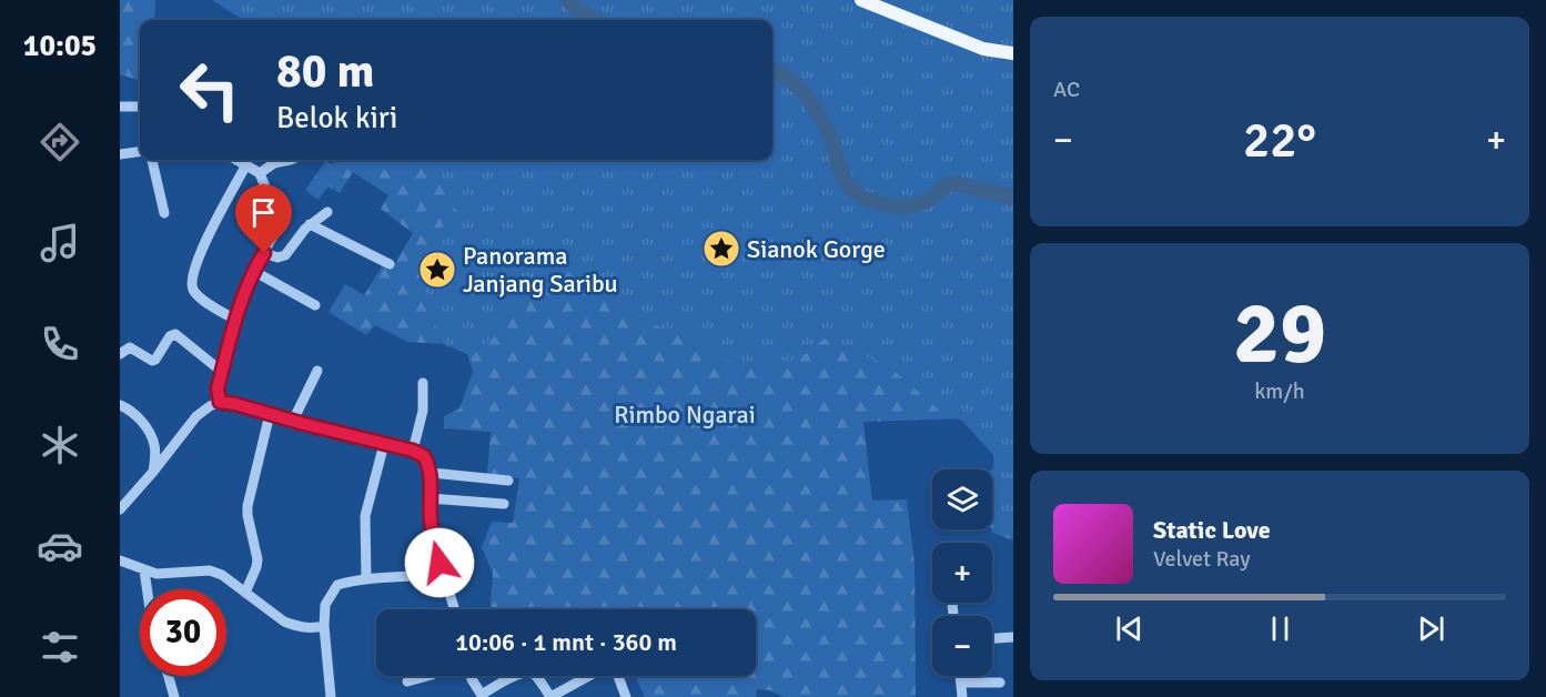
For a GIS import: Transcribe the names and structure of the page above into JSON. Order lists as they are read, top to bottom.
{
  "parks": ["Rimbo Ngarai"],
  "places": {
    "place": ["Sianok Gorge", "Panorama Janjang Saribu"]
  },
  "page": {
    "tabs": "10:05",
    "tile": [
      "AC",
      ["29", "km/h"]
    ],
    "turn": ["80 m", "Belok kiri"],
    "heat": ["−", "22°", "+"],
    "map_buttons": ["+", "−"],
    "song": ["Static Love", "Velvet Ray"],
    "limit": "30",
    "trip": "10:06 · 1 mnt · 360 m"
  }
}
